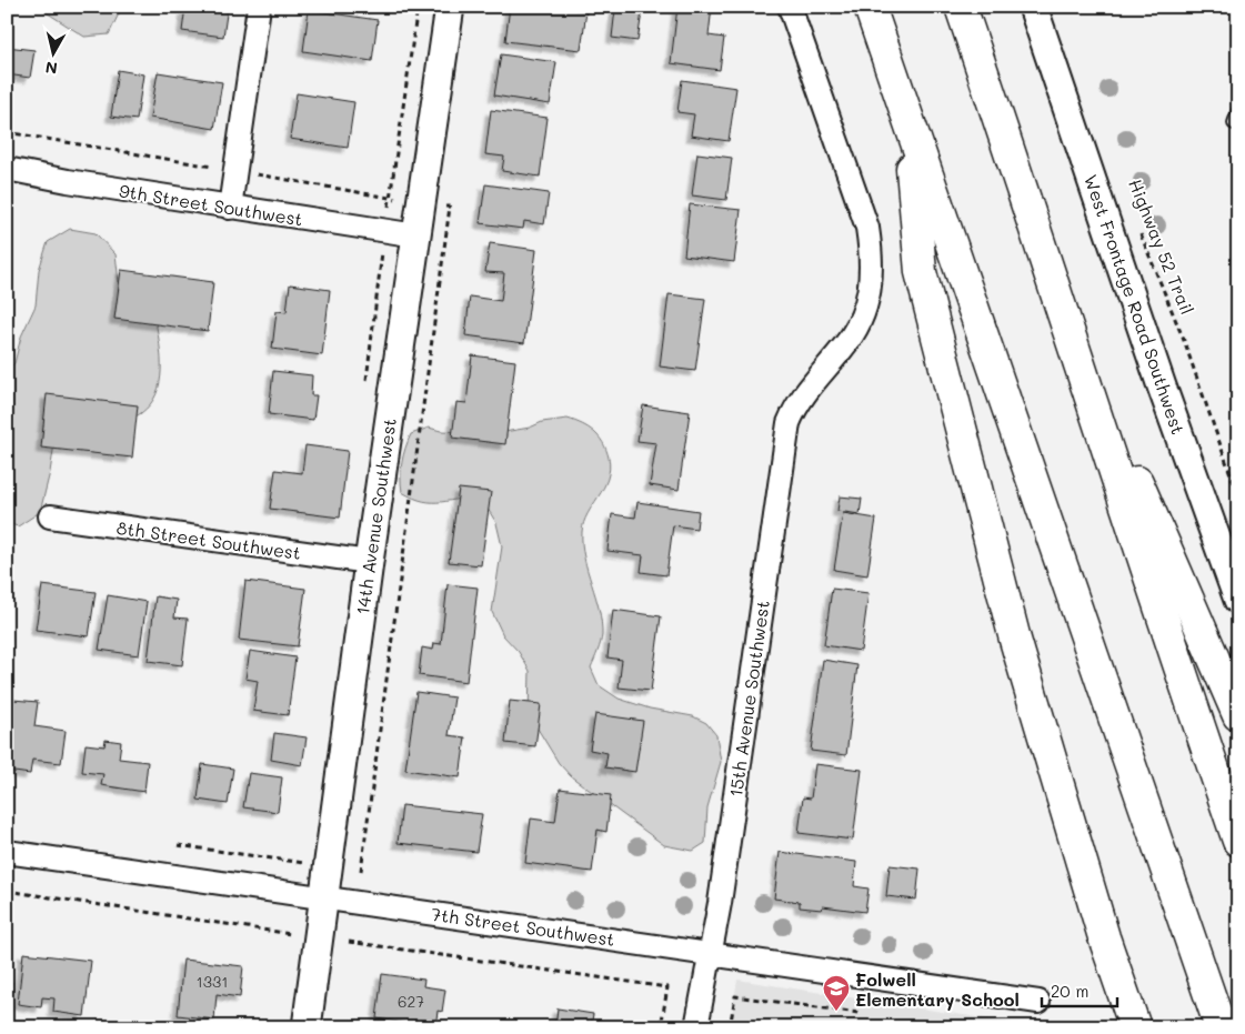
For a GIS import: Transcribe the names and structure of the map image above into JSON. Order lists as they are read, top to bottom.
{
  "streets": {
    "street": [
      "9th Street Southwest",
      "West Frontage Road Southwest",
      "14th Avenue Southwest",
      "8th Street Southwest",
      "15th Avenue Southwest",
      "7th Street Southwest"
    ],
    "path": ["Highway 52 Trail"]
  },
  "crossings": [
    ["9th Street Southwest", "14th Avenue Southwest"],
    ["14th Avenue Southwest", "8th Street Southwest"],
    ["14th Avenue Southwest", "7th Street Southwest"],
    ["15th Avenue Southwest", "7th Street Southwest"]
  ],
  "places": {
    "school or university": ["Folwell Elementary School"]
  },
  "house_numbers": ["1331", "627"],
  "scale_bar": "20 m",
  "north": "bottom"
}
